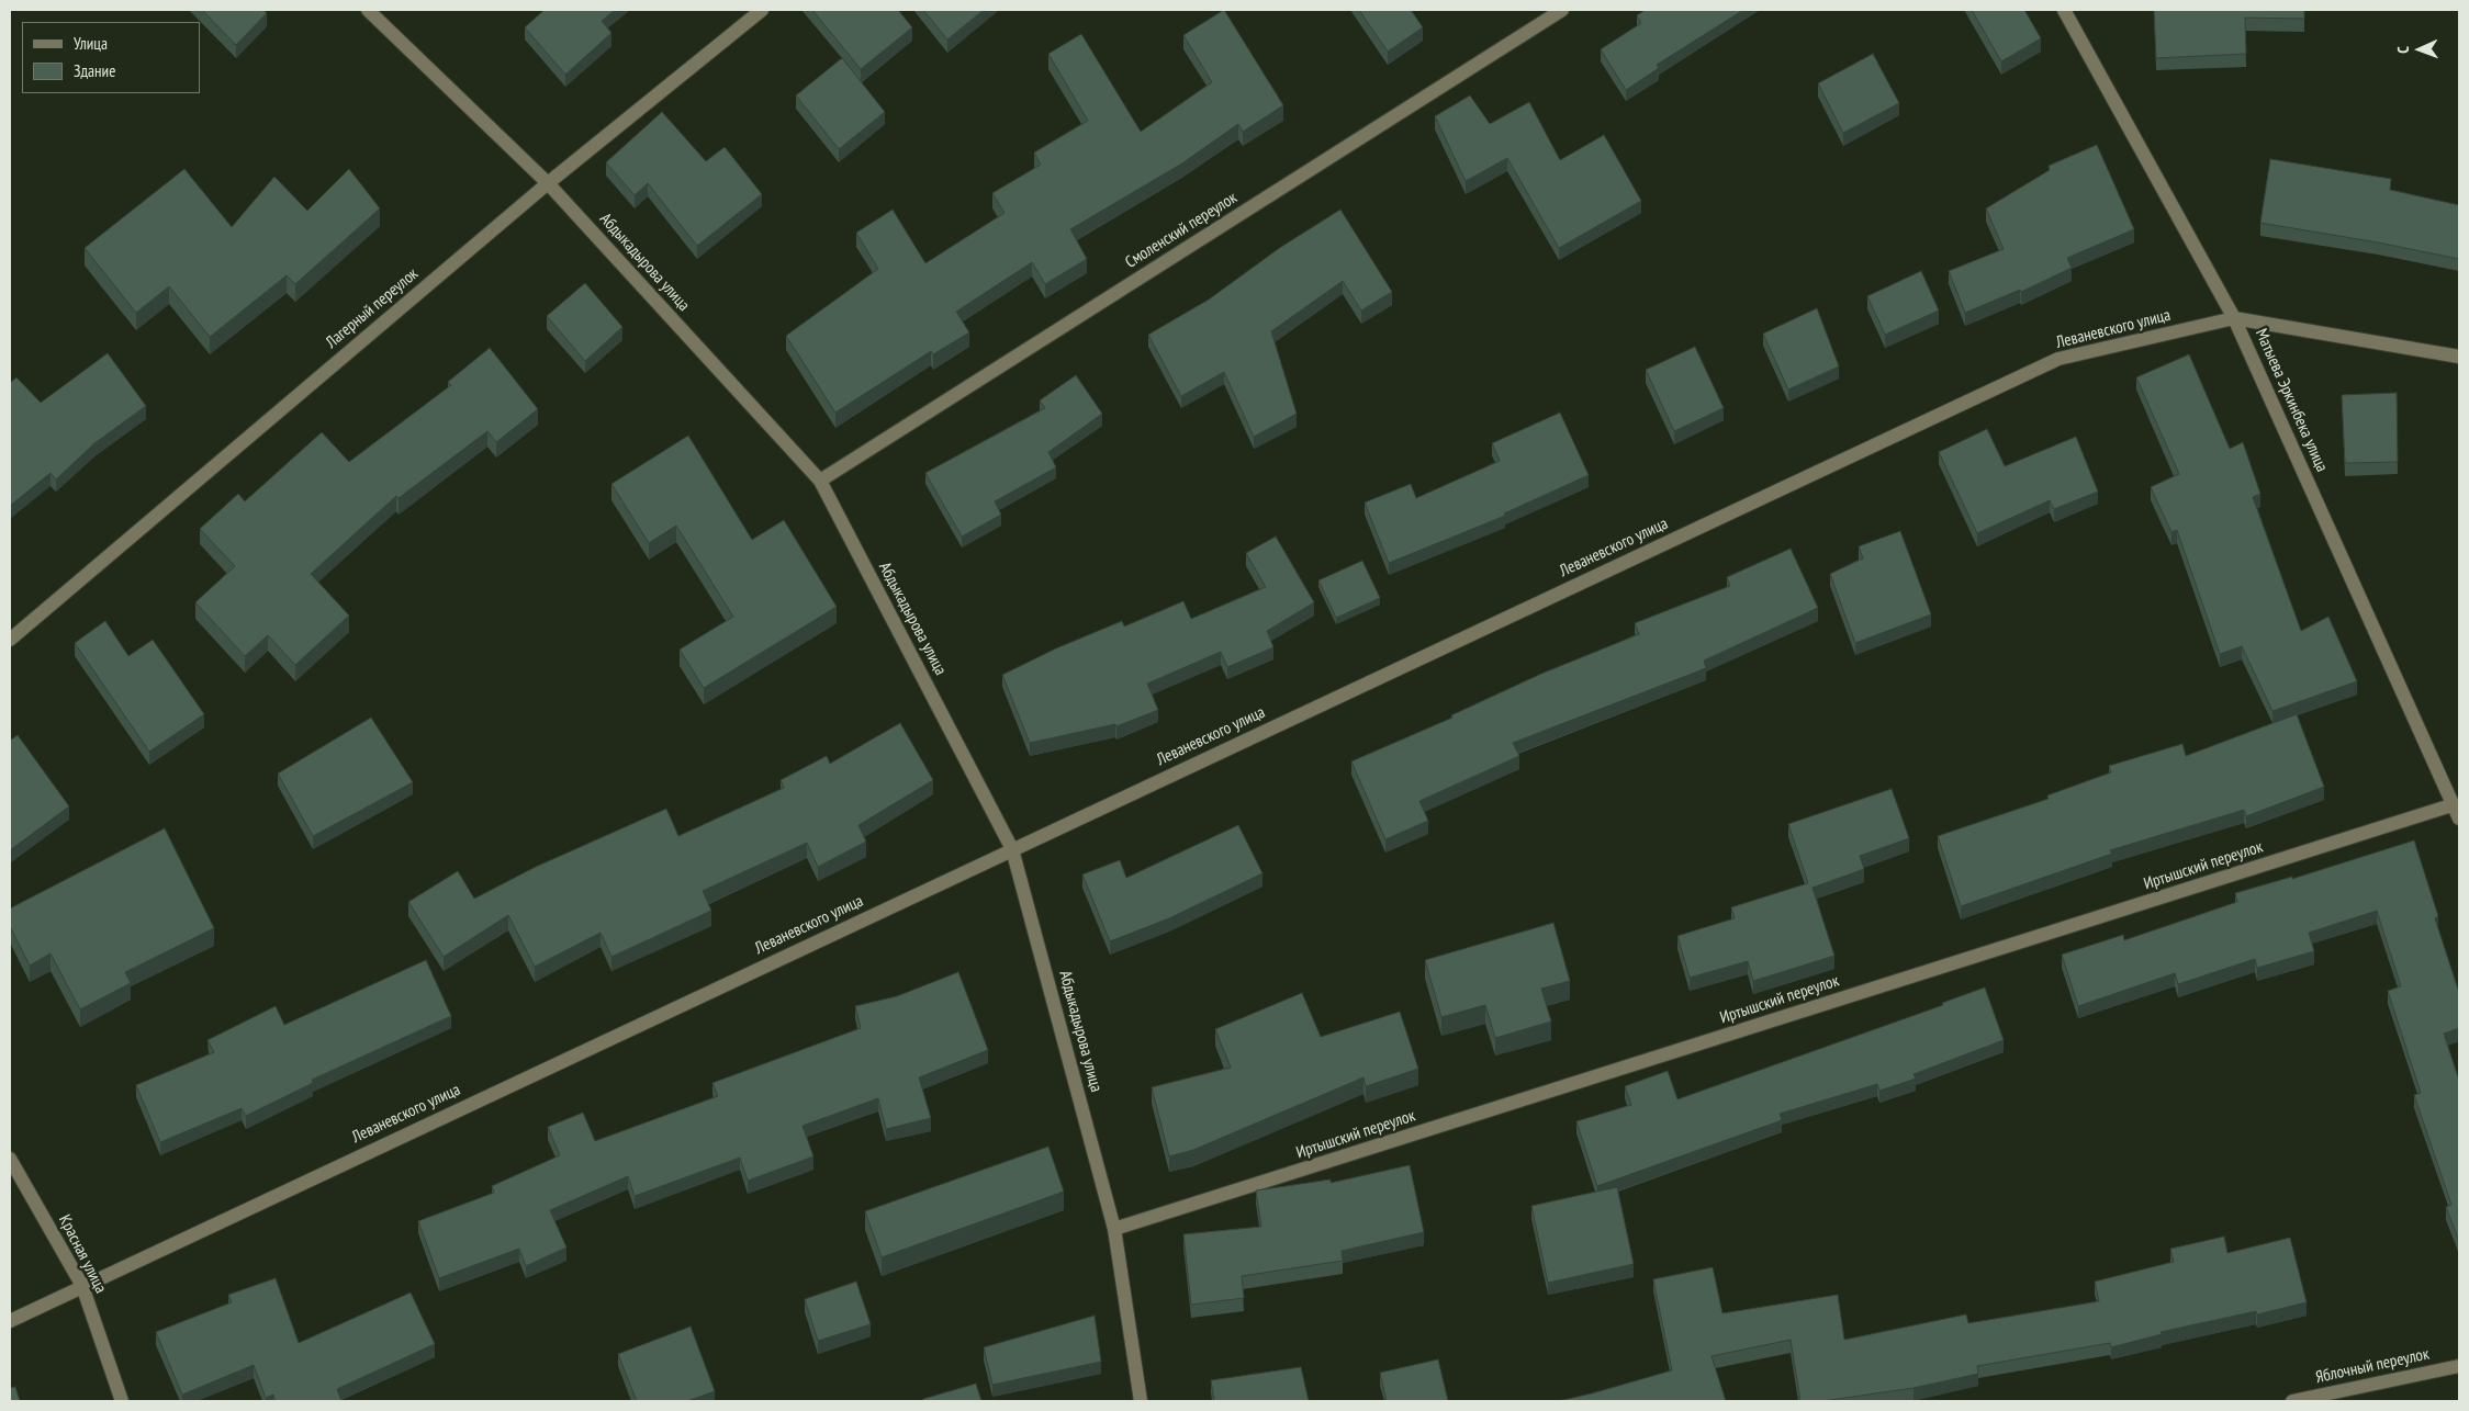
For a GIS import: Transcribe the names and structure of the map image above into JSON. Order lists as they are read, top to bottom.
{
  "streets": {
    "street": [
      "Смоленский переулок",
      "Абдыкадырова улица",
      "Лагерный переулок",
      "Леваневского улица",
      "Матыева Эркинбека улица",
      "Иртышский переулок",
      "Красная улица",
      "Яблочный переулок"
    ]
  },
  "crossings": [
    ["Смоленский переулок", "Абдыкадырова улица"],
    ["Абдыкадырова улица", "Лагерный переулок"],
    ["Абдыкадырова улица", "Леваневского улица"],
    ["Абдыкадырова улица", "Иртышский переулок"],
    ["Леваневского улица", "Матыева Эркинбека улица"],
    ["Леваневского улица", "Красная улица"],
    ["Матыева Эркинбека улица", "Иртышский переулок"]
  ],
  "legend": ["Улица", "Здание"],
  "north": "left"
}
